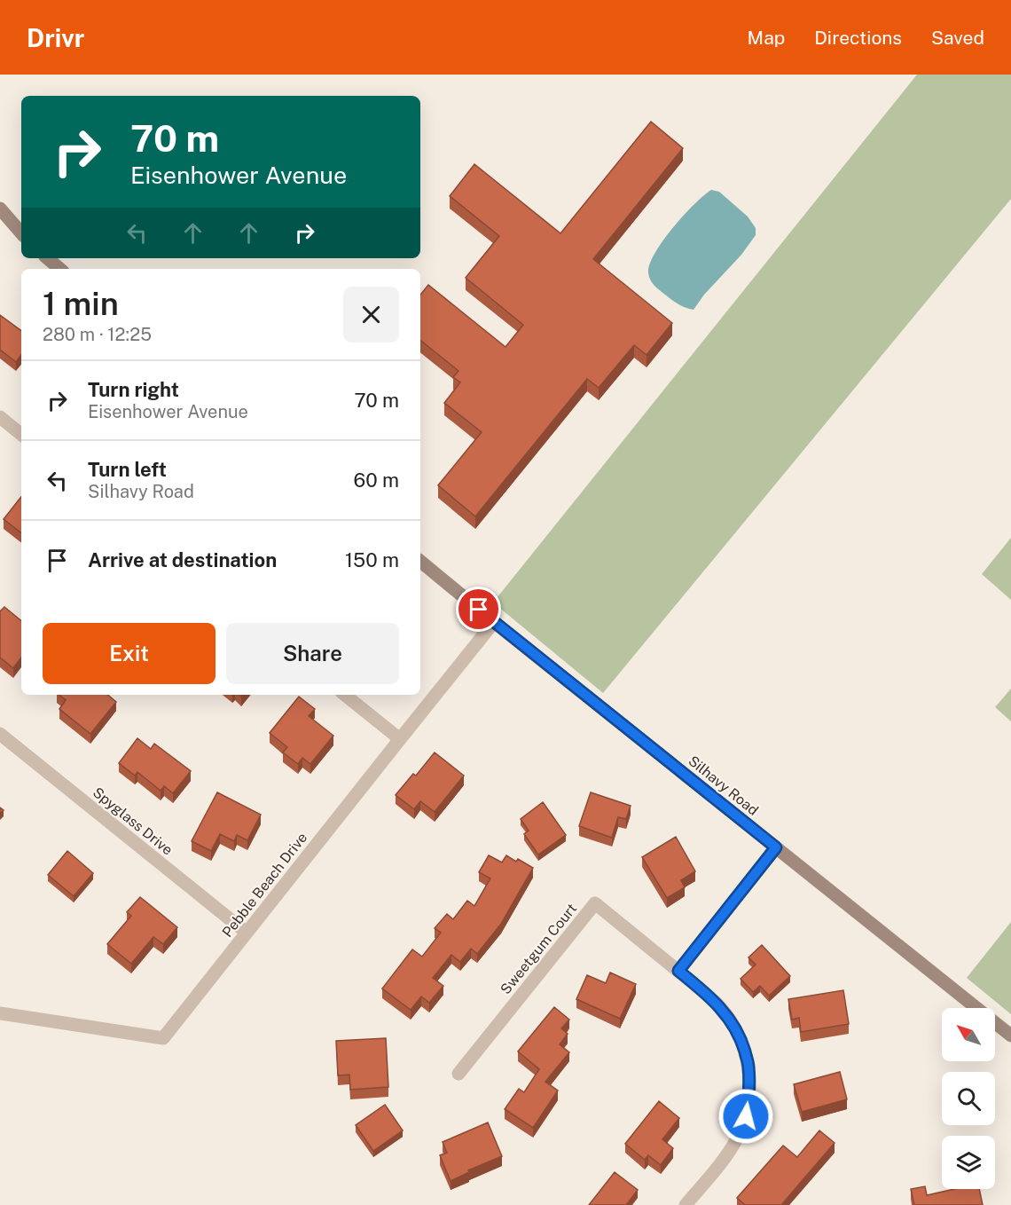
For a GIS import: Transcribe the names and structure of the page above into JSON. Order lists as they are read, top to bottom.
{
  "streets": {
    "street": [
      "Silhavy Road",
      "Spyglass Drive",
      "Pebble Beach Drive",
      "Sweetgum Court"
    ]
  },
  "crossings": [
    ["Silhavy Road", "Pebble Beach Drive"],
    ["Spyglass Drive", "Pebble Beach Drive"]
  ],
  "north": "top left",
  "page": {
    "header": "Drivr",
    "nav": ["Map", "Directions", "Saved"],
    "turn": ["70 m", "Eisenhower Avenue"],
    "heading": ["1 min", "280 m · 12:25"],
    "list": [
      {
        "name": "Turn right",
        "note": "Eisenhower Avenue",
        "value": "70 m"
      },
      {
        "name": "Turn left",
        "note": "Silhavy Road",
        "value": "60 m"
      },
      {
        "name": "Arrive at destination",
        "value": "150 m"
      }
    ],
    "buttons": ["Exit", "Share"]
  }
}
